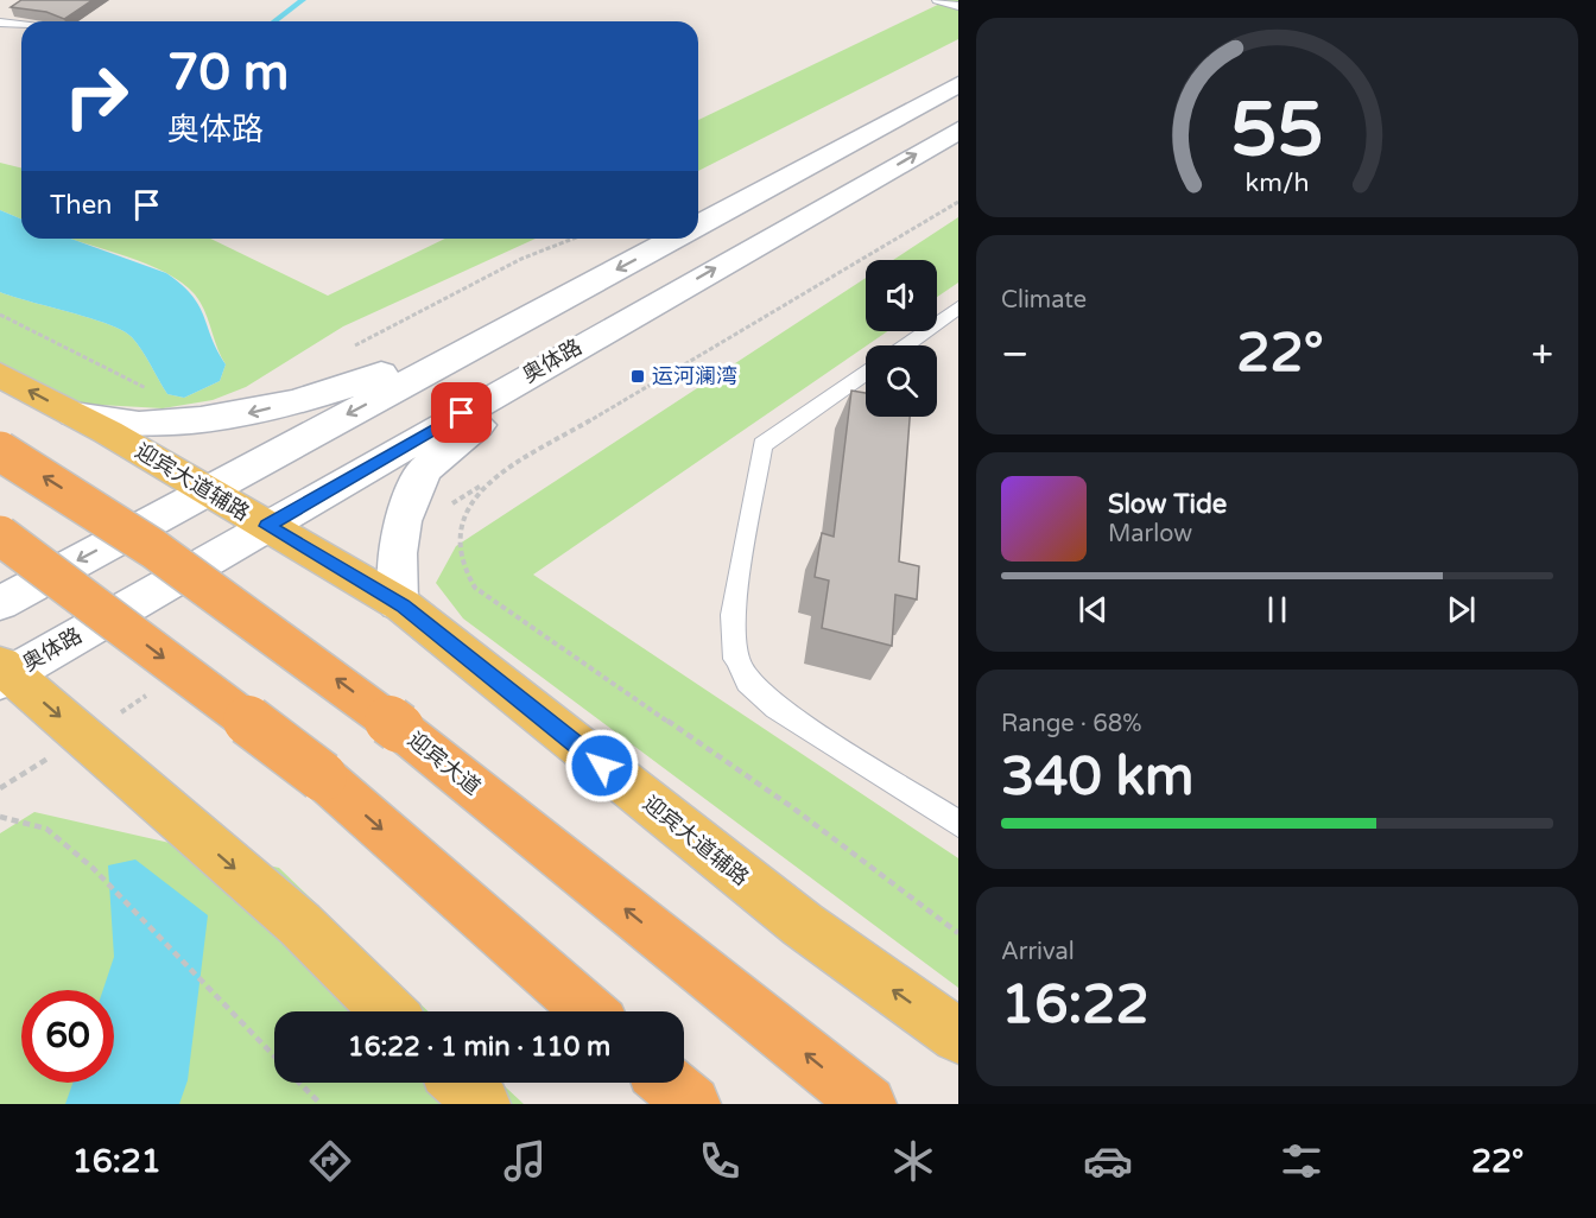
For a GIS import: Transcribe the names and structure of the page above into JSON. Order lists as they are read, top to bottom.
{
  "streets": {
    "highway": ["迎宾大道"],
    "main road": ["奥体路", "迎宾大道辅路"]
  },
  "crossings": [
    ["奥体路", "迎宾大道辅路"]
  ],
  "places": {
    "transit": ["运河澜湾"]
  },
  "page": {
    "turn": ["70 m", "奥体路"],
    "then": "Then",
    "tile": [
      "Climate",
      ["Range · 68%", "340 km"],
      ["Arrival", "16:22"]
    ],
    "heat": ["−", "22°", "+"],
    "song": ["Slow Tide", "Marlow"],
    "limit": "60",
    "trip": "16:22 · 1 min · 110 m",
    "tabs": ["16:21", "22°"],
    "gauge": ["55", "km/h"]
  }
}
